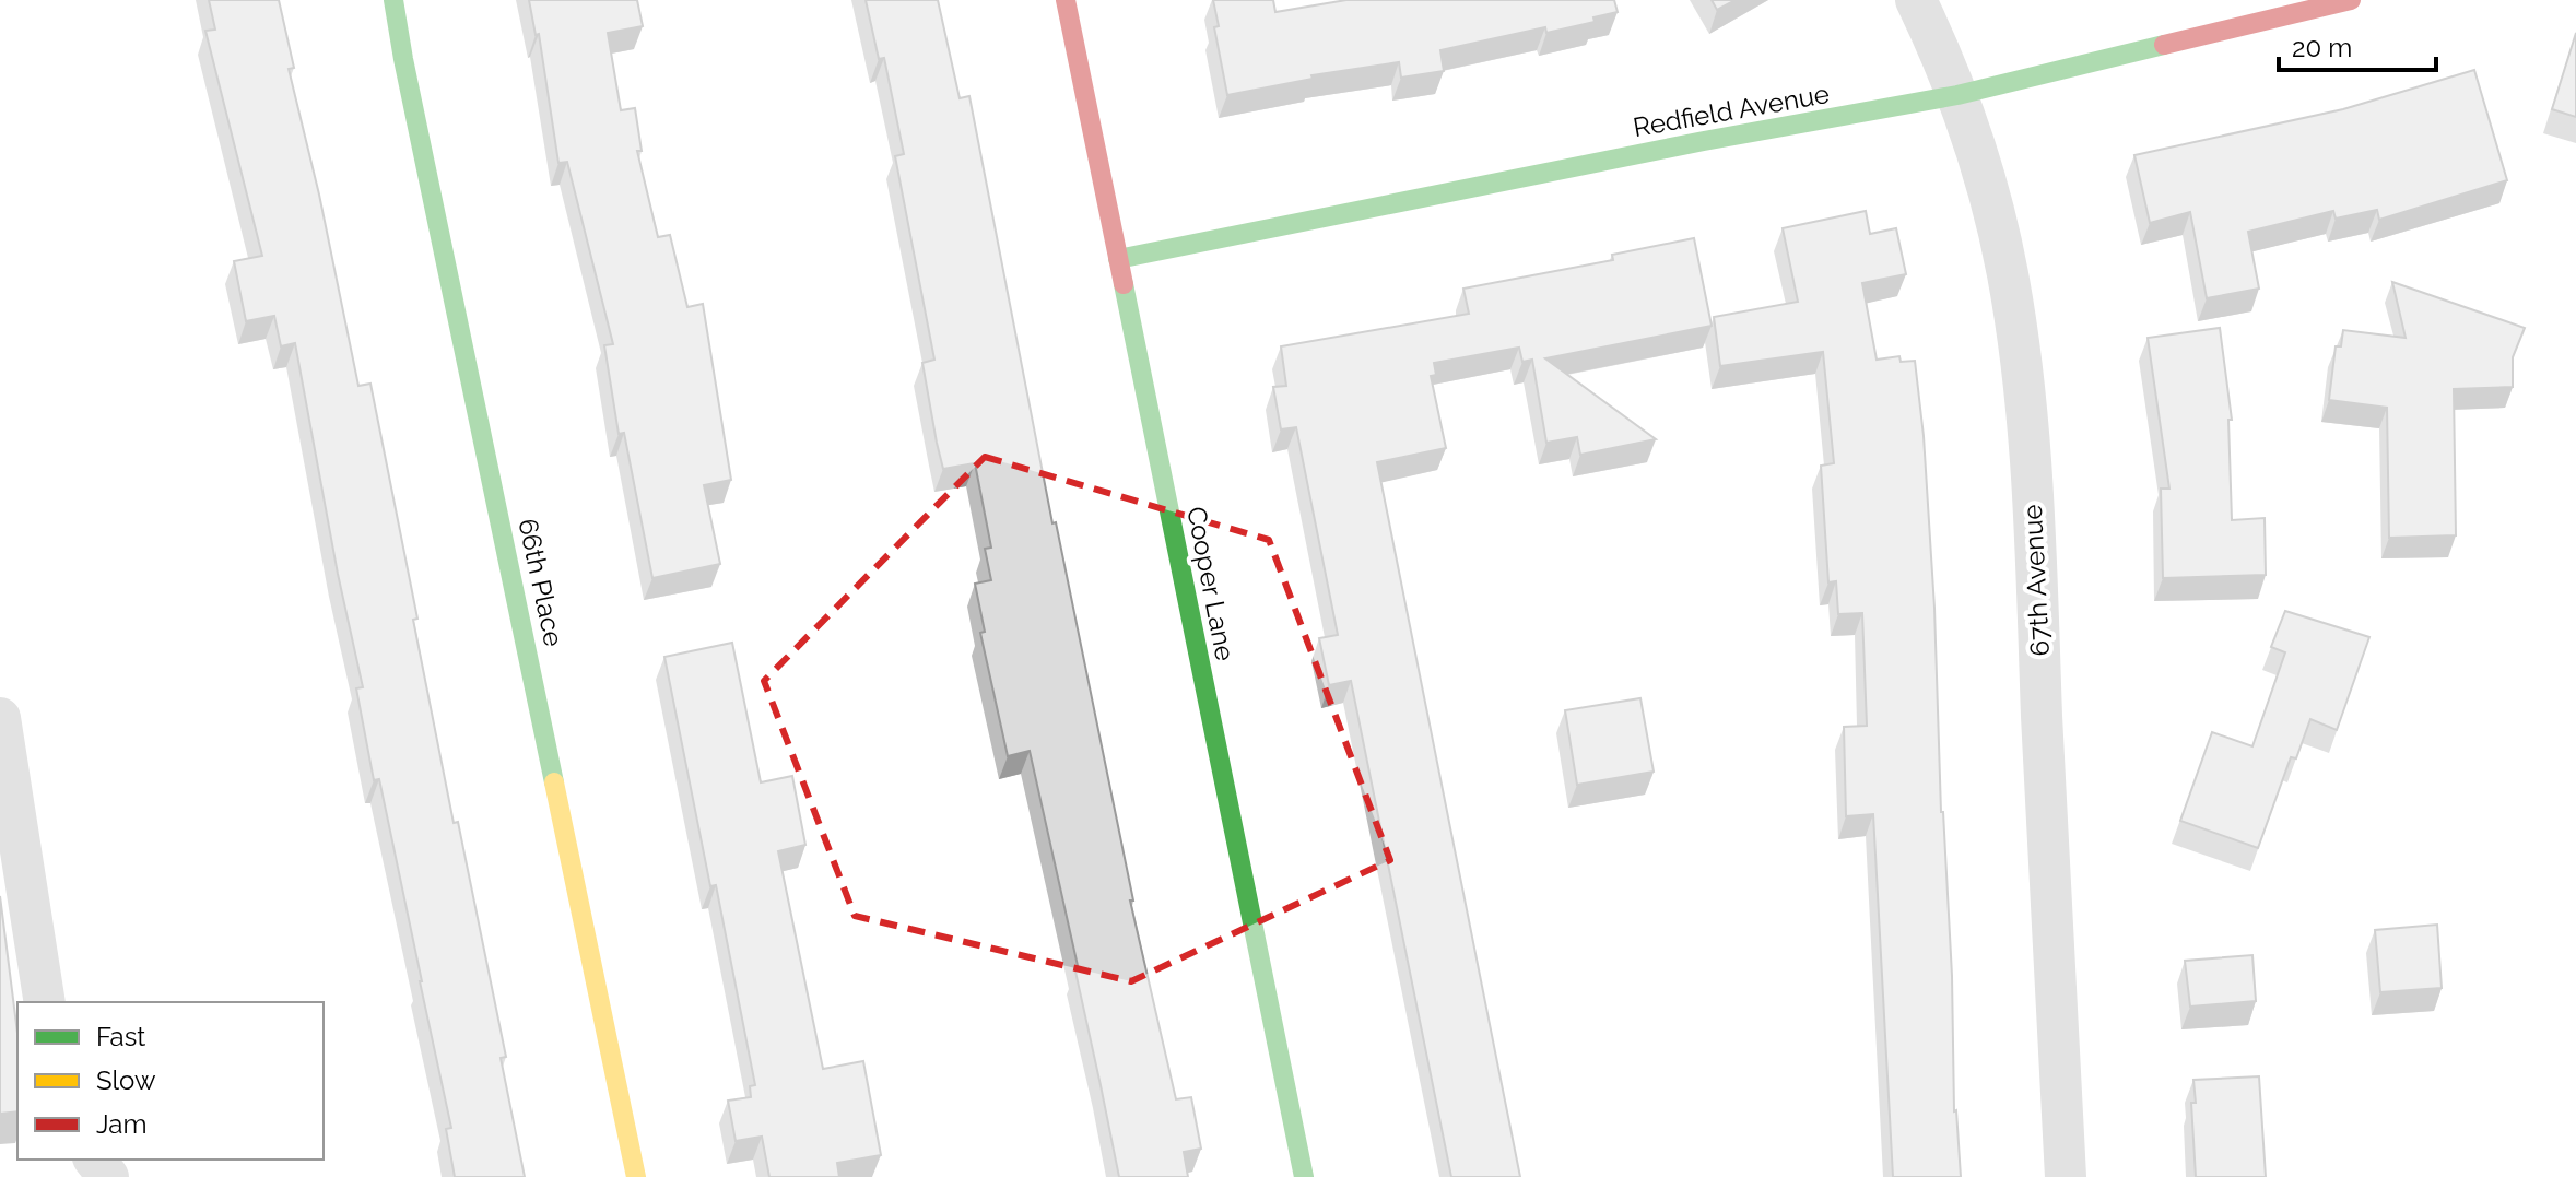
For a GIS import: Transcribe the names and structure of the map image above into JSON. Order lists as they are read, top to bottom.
{
  "streets": {
    "street": [
      "Redfield Avenue",
      "67th Avenue",
      "66th Place",
      "Cooper Lane"
    ]
  },
  "crossings": [
    ["Redfield Avenue", "67th Avenue"],
    ["Redfield Avenue", "Cooper Lane"]
  ],
  "legend": ["Fast", "Slow", "Jam"],
  "scale_bar": "20 m"
}
